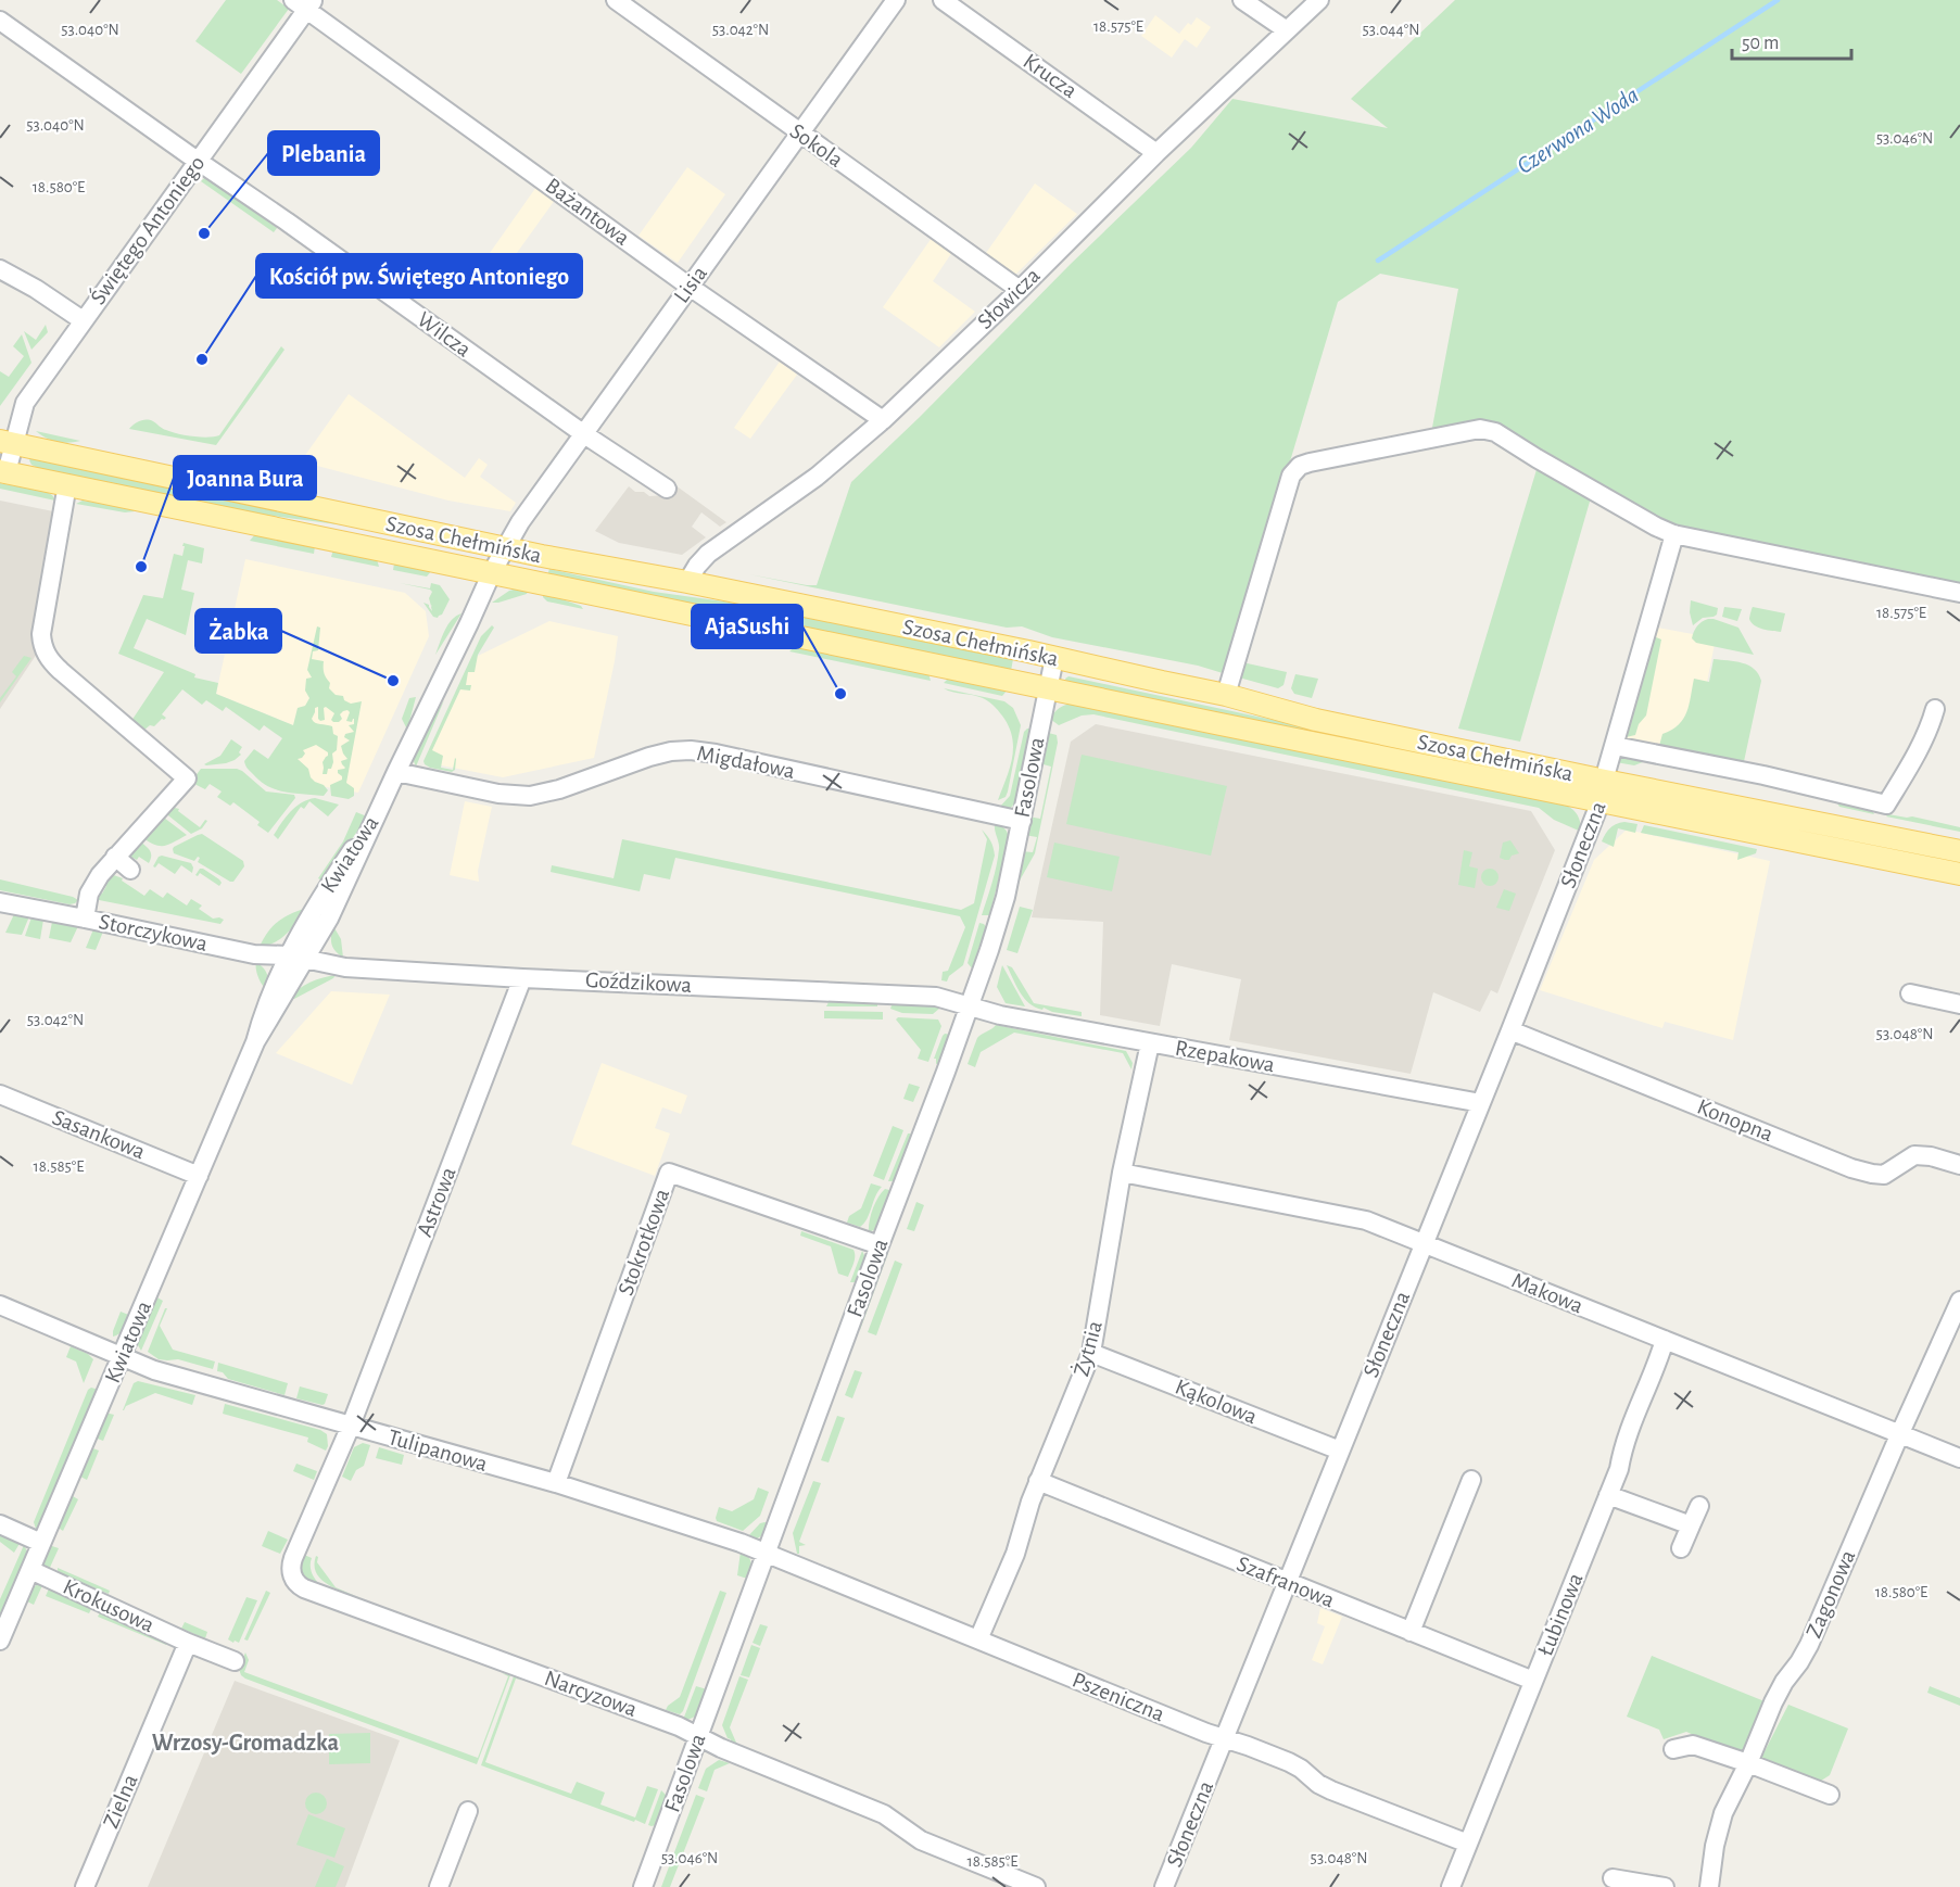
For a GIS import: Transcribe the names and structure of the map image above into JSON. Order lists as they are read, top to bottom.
{
  "streets": {
    "main road": ["Szosa Chełmińska"],
    "street": [
      "Krucza",
      "Sokola",
      "Bażantowa",
      "Świętego Antoniego",
      "Lisia",
      "Słowicza",
      "Wilcza",
      "Migdałowa",
      "Fasolowa",
      "Słoneczna",
      "Kwiatowa",
      "Storczykowa",
      "Goździkowa",
      "Rzepakowa",
      "Konopna",
      "Sasankowa",
      "Astrowa",
      "Stokrotkowa",
      "Makowa",
      "Żytnia",
      "Kąkolowa",
      "Tulipanowa",
      "Szafranowa",
      "Zagonowa",
      "Krokusowa",
      "Łubinowa",
      "Narcyzowa",
      "Pszeniczna",
      "Zielna"
    ]
  },
  "crossings": [
    ["Krucza", "Słowicza"],
    ["Sokola", "Lisia"],
    ["Sokola", "Słowicza"],
    ["Bażantowa", "Świętego Antoniego"],
    ["Bażantowa", "Lisia"],
    ["Bażantowa", "Słowicza"],
    ["Świętego Antoniego", "Wilcza"],
    ["Świętego Antoniego", "Szosa Chełmińska"],
    ["Lisia", "Wilcza"],
    ["Lisia", "Szosa Chełmińska"],
    ["Lisia", "Kwiatowa"],
    ["Słowicza", "Szosa Chełmińska"],
    ["Szosa Chełmińska", "Fasolowa"],
    ["Szosa Chełmińska", "Słoneczna"],
    ["Szosa Chełmińska", "Kwiatowa"],
    ["Migdałowa", "Fasolowa"],
    ["Migdałowa", "Kwiatowa"],
    ["Fasolowa", "Goździkowa"],
    ["Fasolowa", "Rzepakowa"],
    ["Fasolowa", "Stokrotkowa"],
    ["Fasolowa", "Tulipanowa"],
    ["Fasolowa", "Narcyzowa"],
    ["Fasolowa", "Pszeniczna"],
    ["Słoneczna", "Rzepakowa"],
    ["Słoneczna", "Konopna"],
    ["Słoneczna", "Makowa"],
    ["Słoneczna", "Kąkolowa"],
    ["Słoneczna", "Szafranowa"],
    ["Słoneczna", "Pszeniczna"],
    ["Kwiatowa", "Storczykowa"],
    ["Kwiatowa", "Goździkowa"],
    ["Kwiatowa", "Sasankowa"],
    ["Kwiatowa", "Tulipanowa"],
    ["Kwiatowa", "Krokusowa"],
    ["Storczykowa", "Goździkowa"],
    ["Goździkowa", "Rzepakowa"],
    ["Goździkowa", "Astrowa"],
    ["Rzepakowa", "Żytnia"],
    ["Astrowa", "Tulipanowa"],
    ["Astrowa", "Narcyzowa"],
    ["Stokrotkowa", "Tulipanowa"],
    ["Makowa", "Żytnia"],
    ["Makowa", "Zagonowa"],
    ["Makowa", "Łubinowa"],
    ["Żytnia", "Kąkolowa"],
    ["Żytnia", "Szafranowa"],
    ["Żytnia", "Pszeniczna"],
    ["Tulipanowa", "Narcyzowa"],
    ["Tulipanowa", "Pszeniczna"],
    ["Szafranowa", "Łubinowa"],
    ["Krokusowa", "Zielna"],
    ["Łubinowa", "Pszeniczna"]
  ],
  "districts": ["Wrzosy-Gromadzka"],
  "water": ["Czerwona Woda"],
  "places": [
    "Plebania",
    "Kościół pw. Świętego Antoniego",
    "Joanna Bura",
    "Żabka",
    "AjaSushi"
  ],
  "scale_bar": "50 m",
  "coordinates": [
    "18.575°E",
    "53.040°N",
    "53.042°N",
    "53.044°N",
    "53.046°N",
    "18.580°E",
    "53.048°N",
    "18.585°E"
  ]
}
